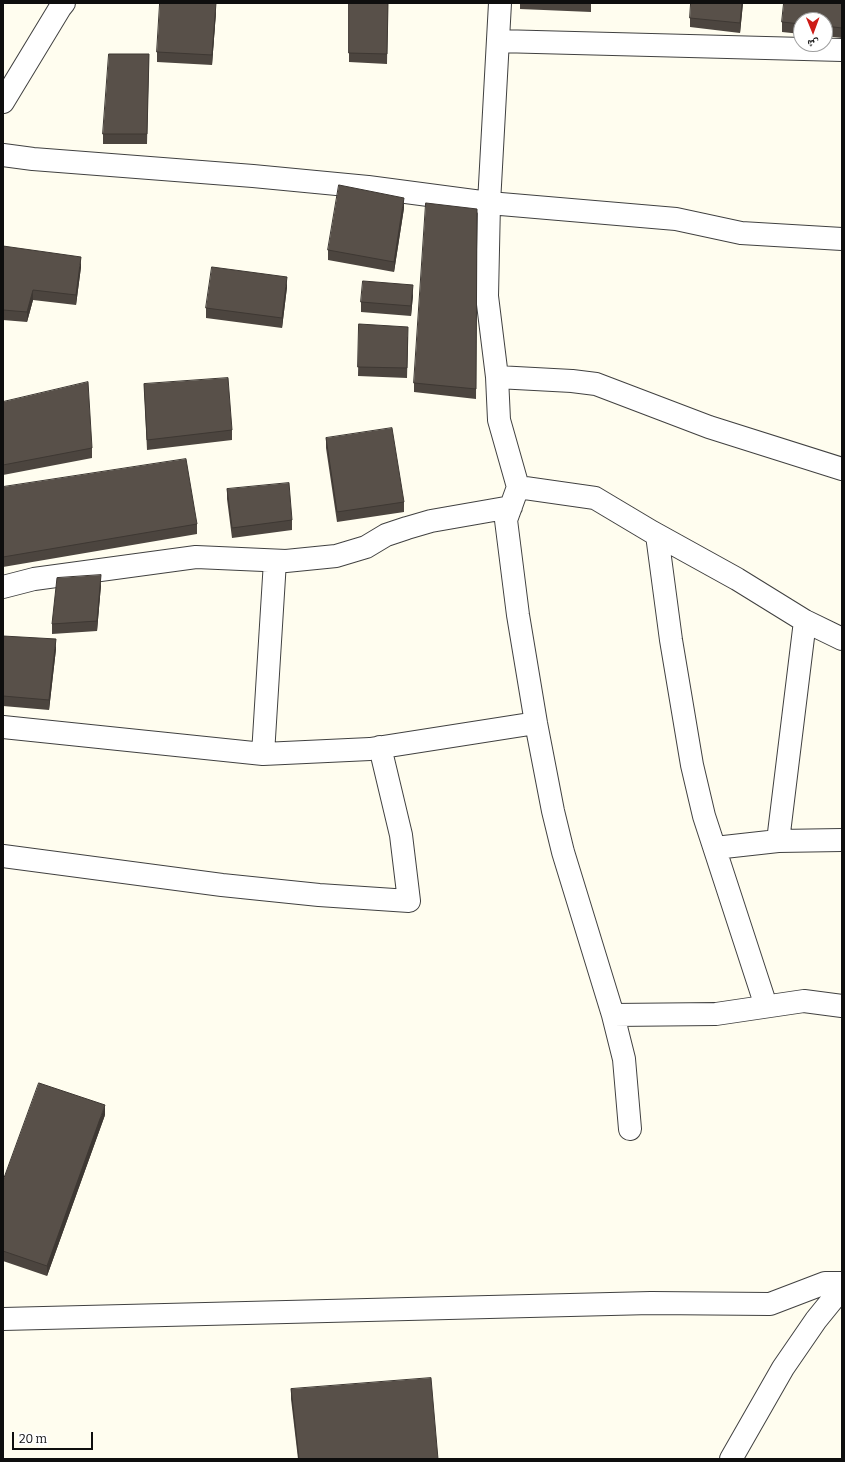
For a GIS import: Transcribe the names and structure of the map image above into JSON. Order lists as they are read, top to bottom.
{
  "scale_bar": "20 m",
  "north": "bottom"
}
